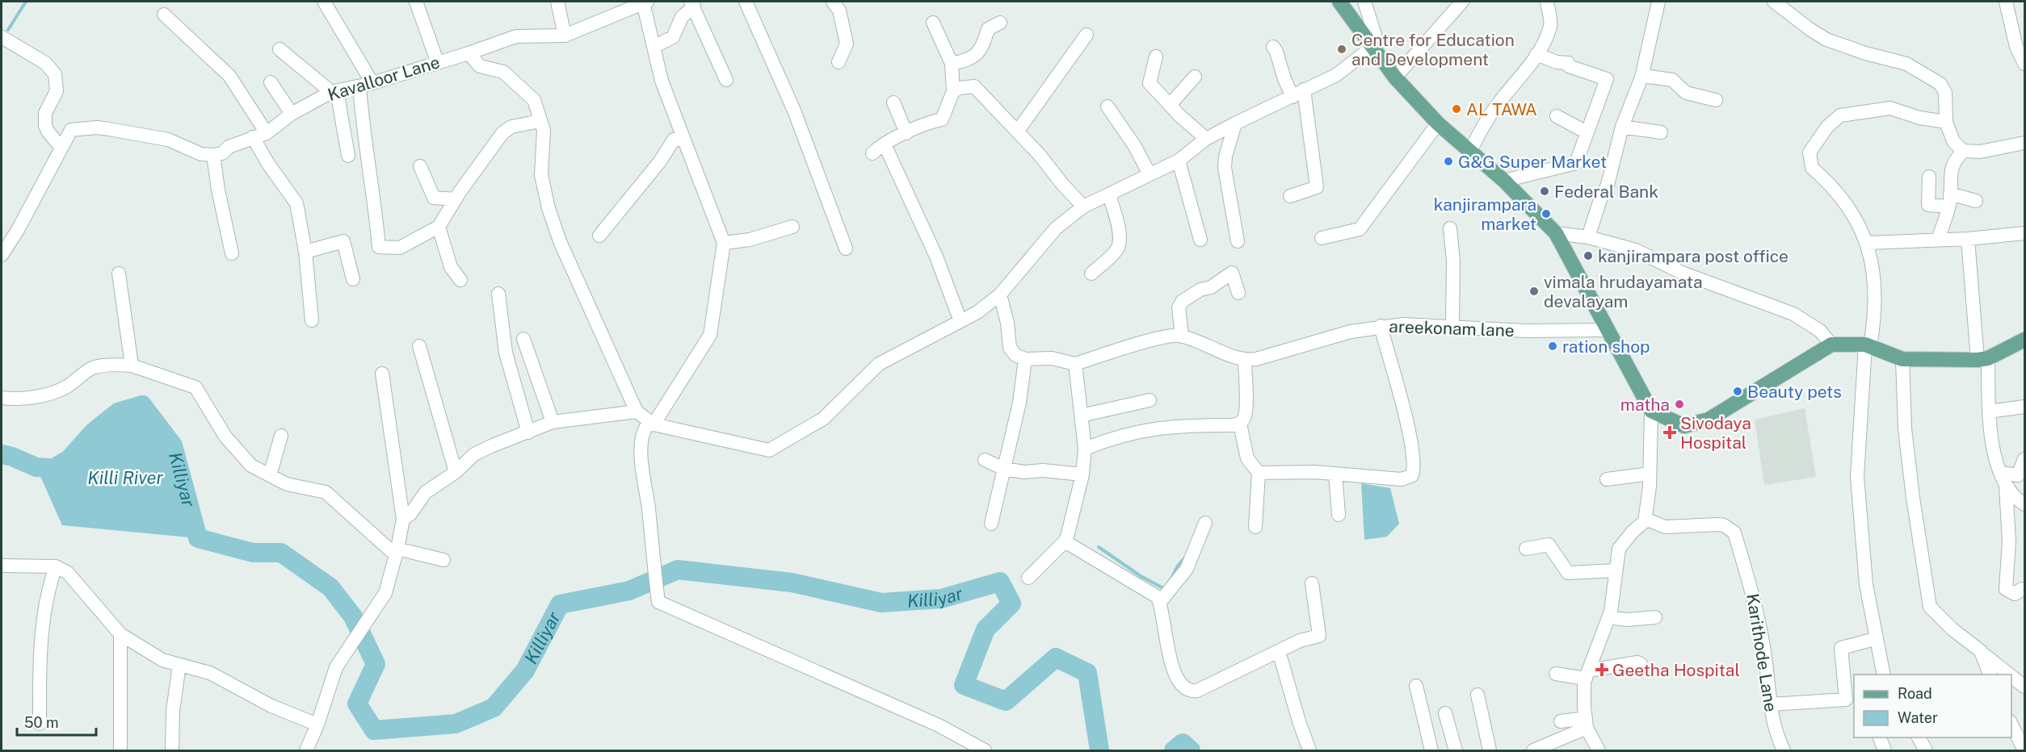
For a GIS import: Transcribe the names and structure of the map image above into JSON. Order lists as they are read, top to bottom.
{
  "streets": {
    "street": ["Kavalloor Lane", "areekonam lane", "Karithode Lane"]
  },
  "water": ["Killi River", "Killiyar"],
  "places": {
    "other": [
      "Centre for Education and Development",
      "AL TAWA",
      "G&G Super Market",
      "Federal Bank",
      "kanjirampara market",
      "kanjirampara post office",
      "vimala hrudayamata devalayam",
      "ration shop",
      "Beauty pets",
      "matha"
    ],
    "health": ["Sivodaya Hospital", "Geetha Hospital"]
  },
  "legend": ["Road", "Water"],
  "scale_bar": "50 m"
}
